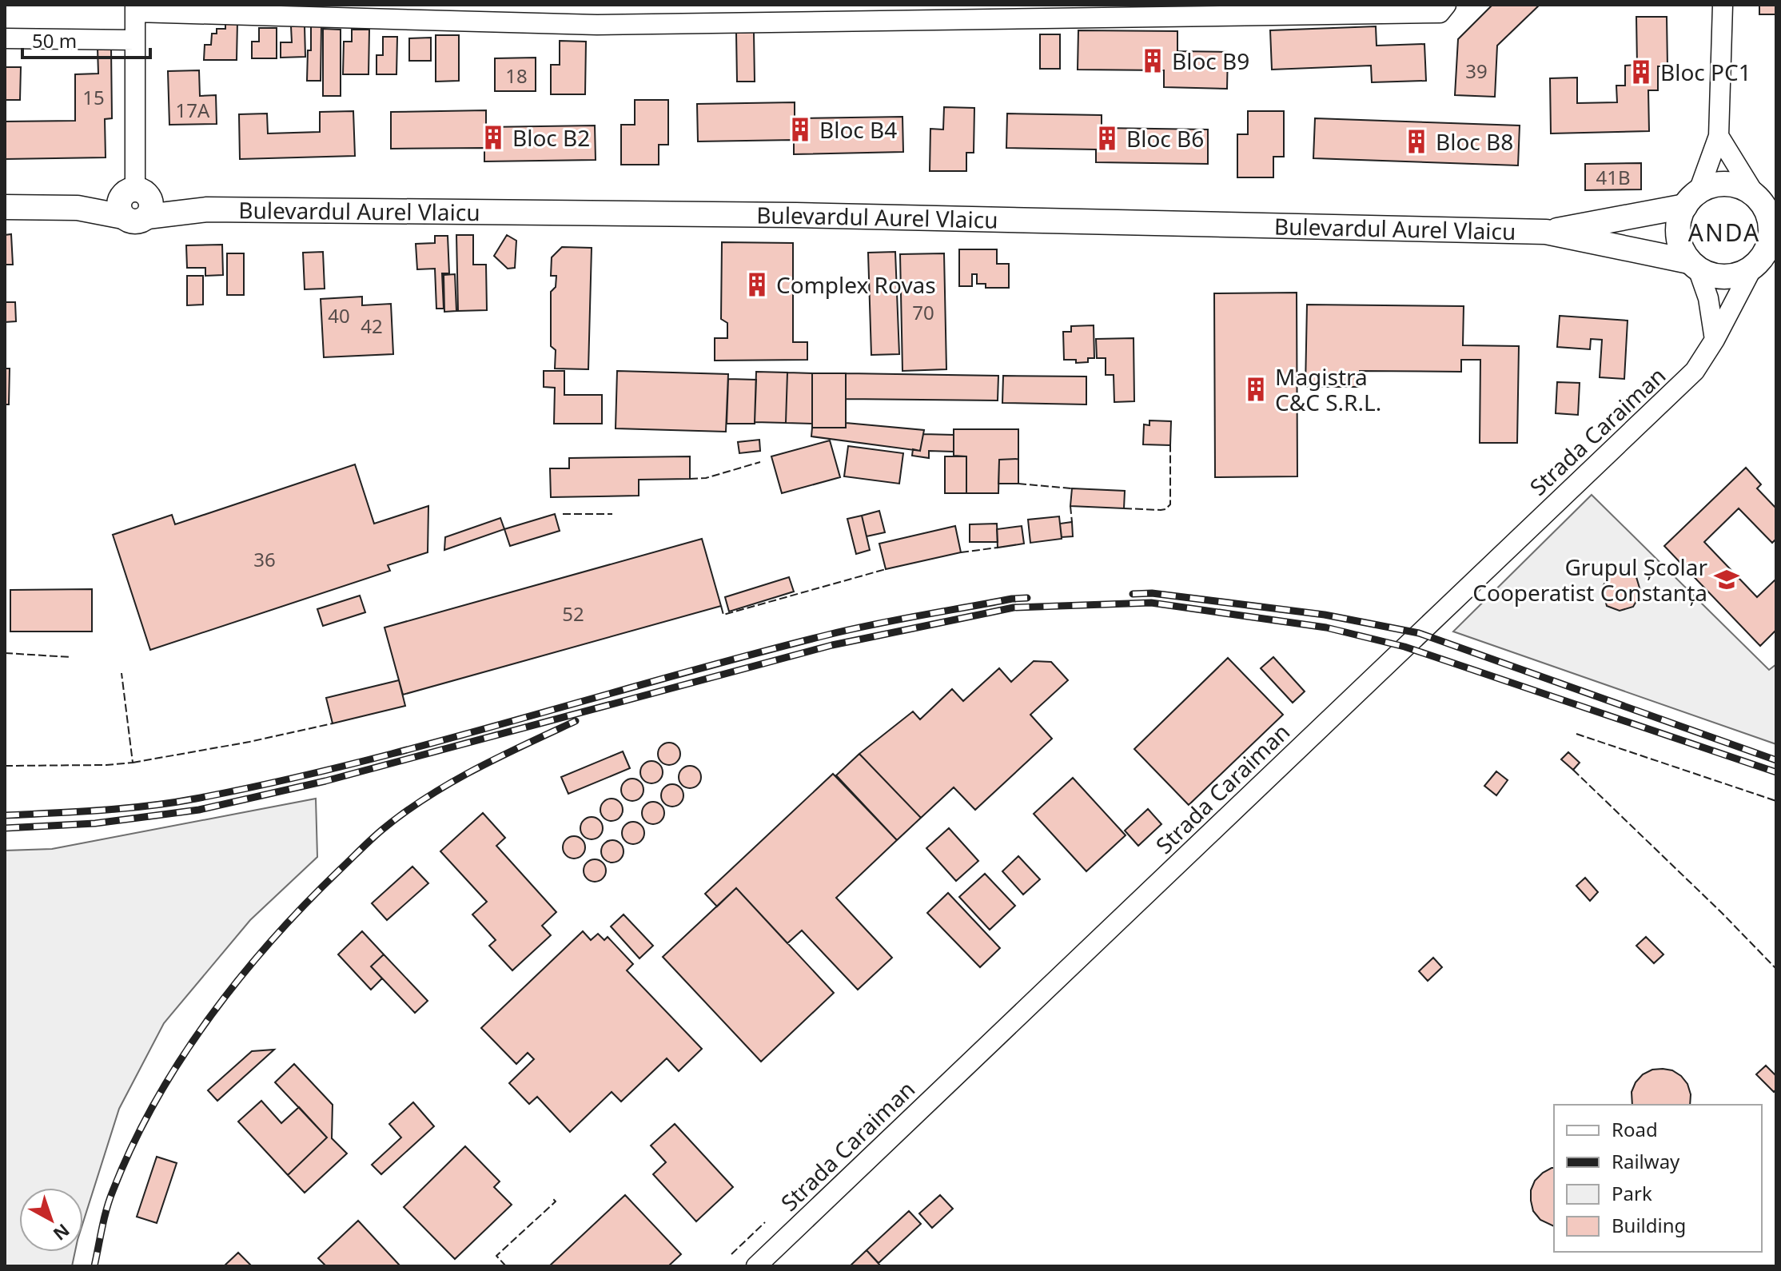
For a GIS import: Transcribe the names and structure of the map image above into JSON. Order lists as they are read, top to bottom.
{
  "streets": {
    "main road": ["Bulevardul Aurel Vlaicu"],
    "street": ["Strada Caraiman"]
  },
  "crossings": [
    ["Bulevardul Aurel Vlaicu", "Strada Caraiman"]
  ],
  "districts": ["ANDA"],
  "places": {
    "building": [
      "Bloc B9",
      "Bloc PC1",
      "Bloc B4",
      "Bloc B2",
      "Bloc B6",
      "Bloc B8",
      "Complex Rovas",
      "Magistra C&C S.R.L."
    ],
    "school or university": ["Grupul Școlar Cooperatist Constanța"]
  },
  "house_numbers": [
    "39",
    "18",
    "15",
    "17A",
    "41B",
    "70",
    "40",
    "42",
    "36",
    "52"
  ],
  "legend": [
    "Road",
    "Railway",
    "Park",
    "Building"
  ],
  "scale_bar": "50 m",
  "north": "bottom right"
}
